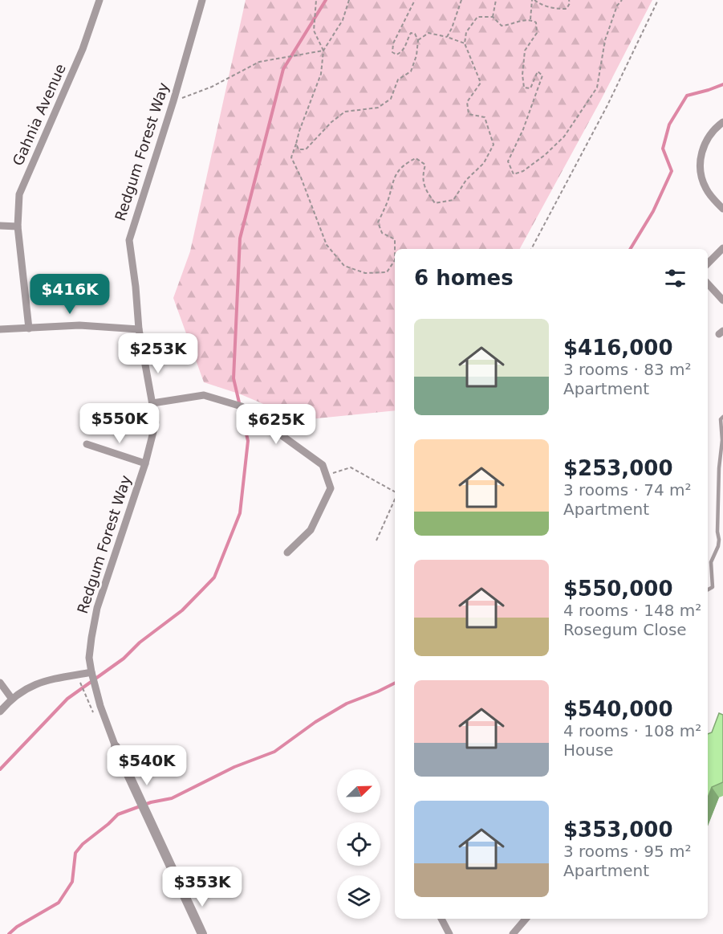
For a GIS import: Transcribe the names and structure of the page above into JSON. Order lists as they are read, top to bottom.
{
  "streets": {
    "street": ["Gahnia Avenue", "Redgum Forest Way"]
  },
  "north": "top right",
  "page": {
    "heading": "6 homes",
    "price": [
      "$416K",
      "$253K",
      "$550K",
      "$625K",
      "$540K",
      "$353K"
    ],
    "list": [
      {
        "name": "$416,000",
        "note": "3 rooms · 83 m² · Apartment"
      },
      {
        "name": "$253,000",
        "note": "3 rooms · 74 m² · Apartment"
      },
      {
        "name": "$550,000",
        "note": "4 rooms · 148 m² · Rosegum Close"
      },
      {
        "name": "$540,000",
        "note": "4 rooms · 108 m² · House"
      },
      {
        "name": "$353,000",
        "note": "3 rooms · 95 m² · Apartment"
      }
    ]
  }
}
